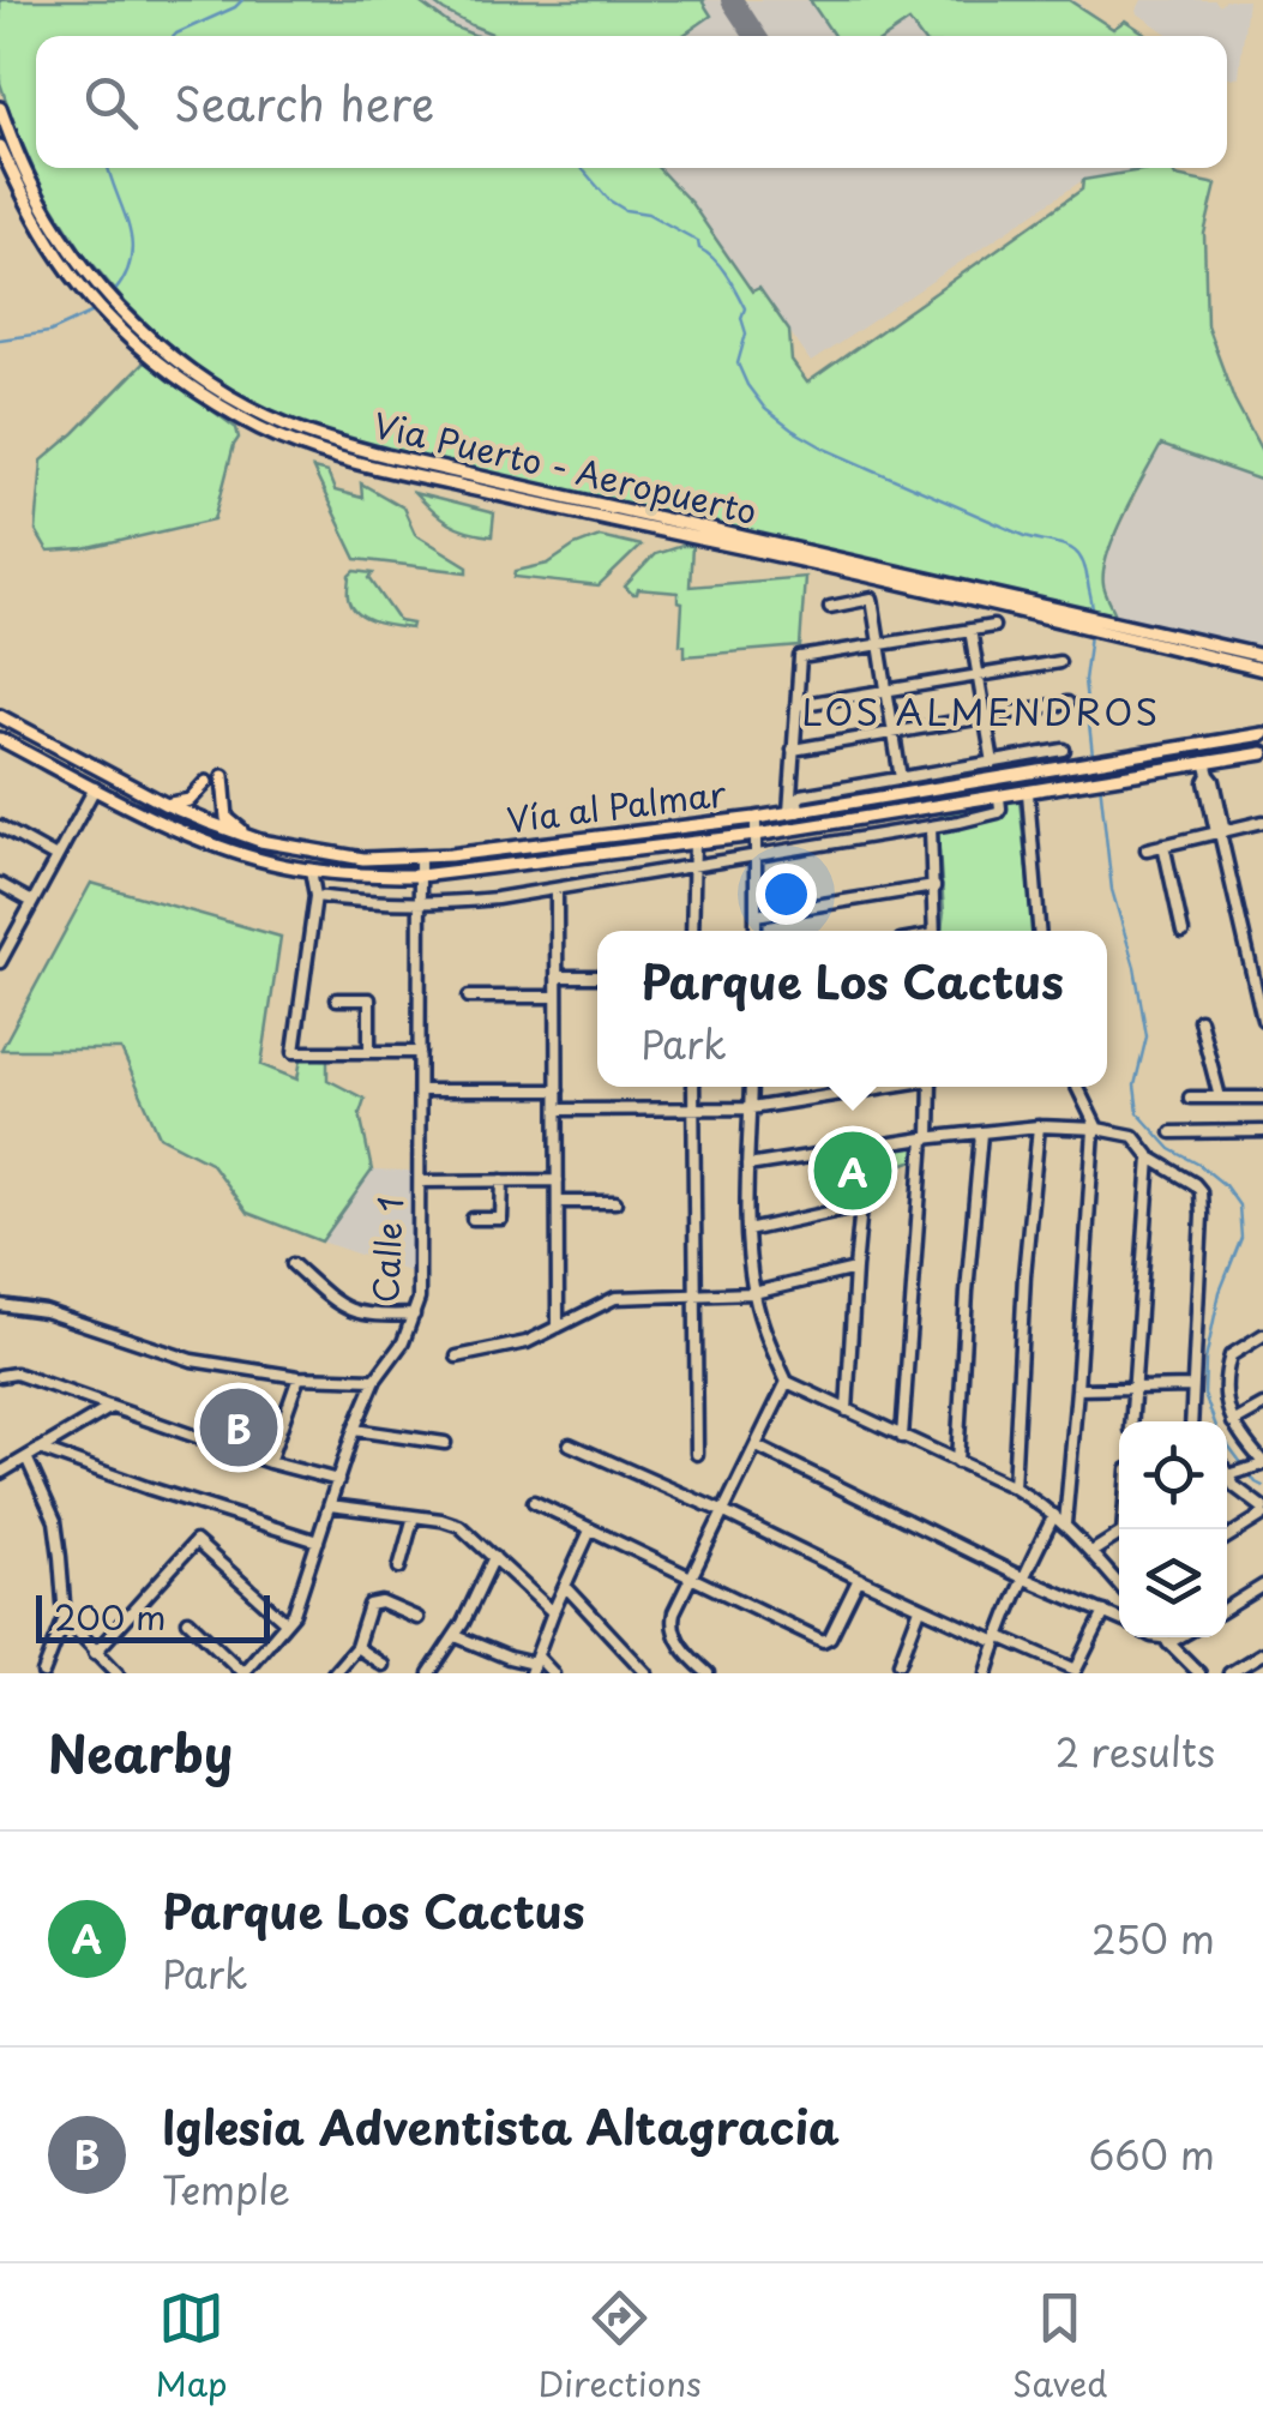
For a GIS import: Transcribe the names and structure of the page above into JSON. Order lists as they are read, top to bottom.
{
  "streets": {
    "main road": ["Via Puerto - Aeropuerto", "Vía al Palmar"],
    "street": ["Calle 1"]
  },
  "crossings": [
    ["Vía al Palmar", "Calle 1"]
  ],
  "districts": ["LOS ALMENDROS"],
  "scale_bar": "200 m",
  "page": {
    "search": "Search here",
    "popup": ["Parque Los Cactus", "Park"],
    "pins": ["A", "B"],
    "scale": "200 m",
    "heading": ["Nearby", "2 results"],
    "list": [
      {
        "mark": "A",
        "name": "Parque Los Cactus",
        "note": "Park",
        "value": "250 m"
      },
      {
        "mark": "B",
        "name": "Iglesia Adventista Altagracia",
        "note": "Temple",
        "value": "660 m"
      }
    ],
    "nav": ["Map", "Directions", "Saved"]
  }
}
